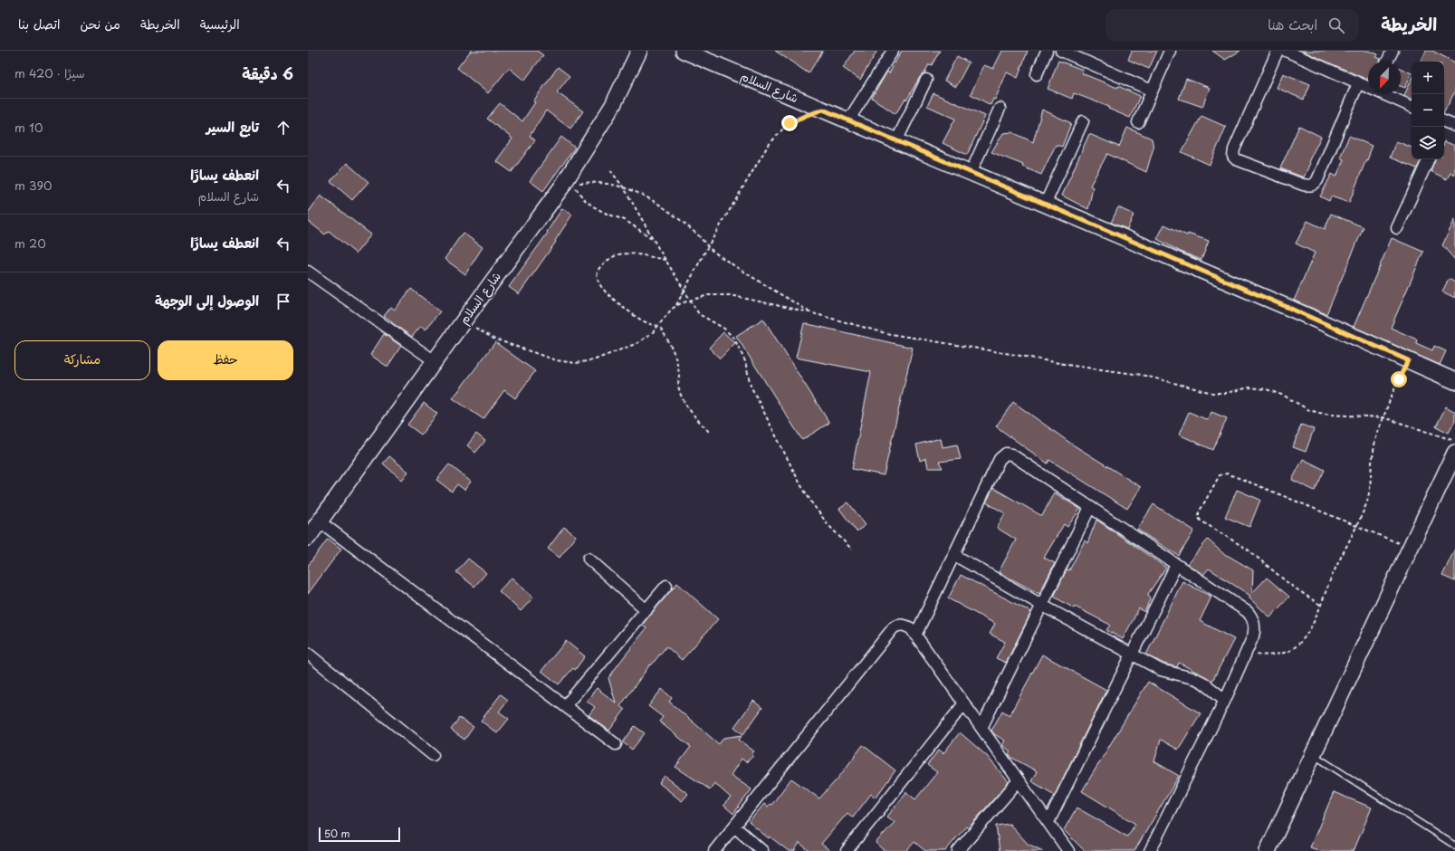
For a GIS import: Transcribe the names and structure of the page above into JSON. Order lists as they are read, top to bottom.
{
  "streets": {
    "main road": ["شارع السلام"]
  },
  "scale_bar": "50 m",
  "north": "bottom left",
  "page": {
    "header": "الخريطة",
    "search": "ابحث هنا",
    "nav": [
      "الرئيسية",
      "الخريطة",
      "من نحن",
      "اتصل بنا"
    ],
    "heading": ["6 دقيقة", "سيرًا · 420 m"],
    "map_buttons": ["+", "−"],
    "list": [
      ["تابع السير", "10 m"],
      ["انعطف يسارًا", "شارع السلام", "390 m"],
      ["انعطف يسارًا", "20 m"],
      "الوصول إلى الوجهة"
    ],
    "buttons": ["حفظ", "مشاركة"],
    "scale": "50 m"
  }
}
